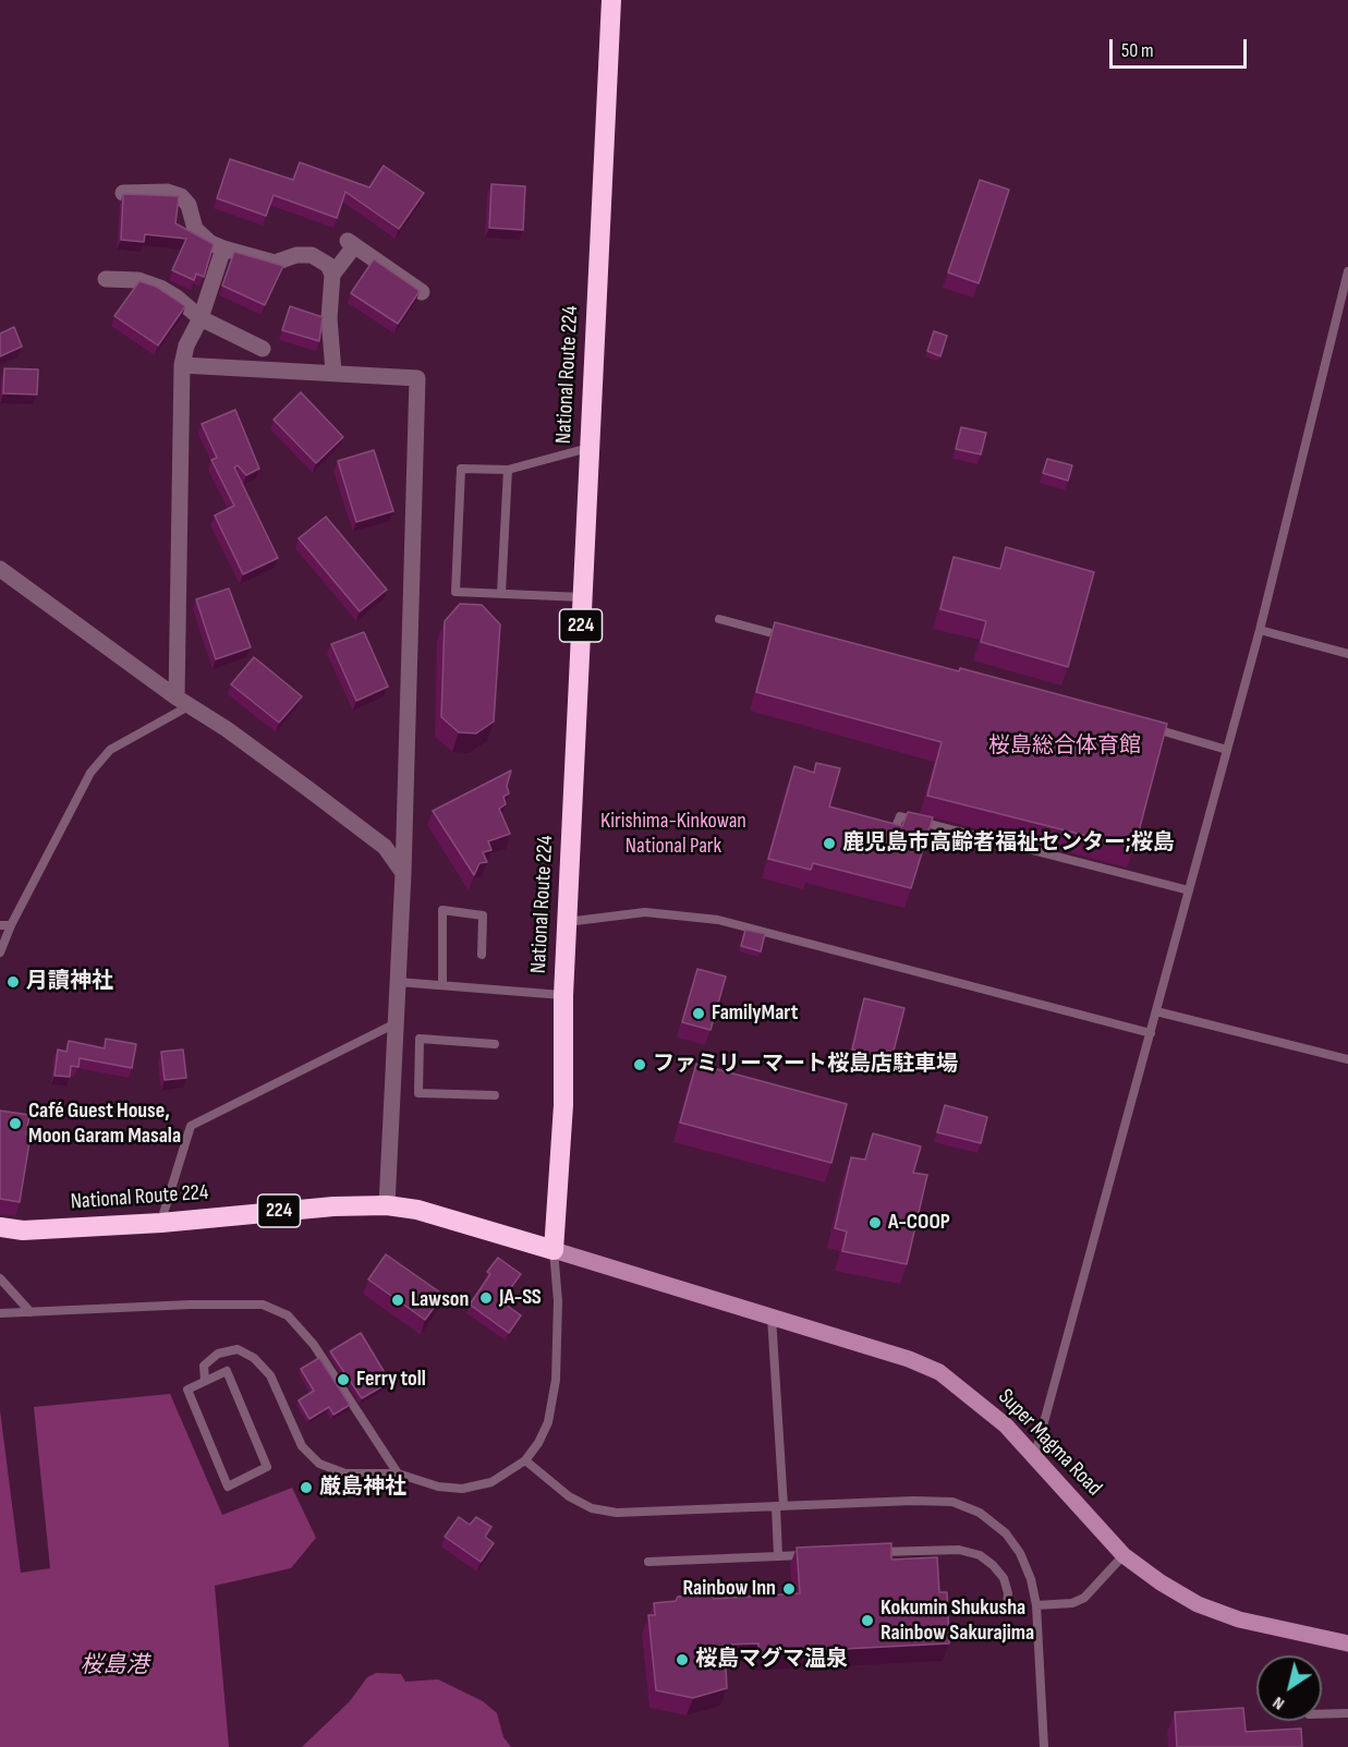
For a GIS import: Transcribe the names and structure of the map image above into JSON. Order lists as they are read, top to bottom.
{
  "streets": {
    "highway": ["National Route 224", "224"],
    "street": ["Super Magma Road"]
  },
  "crossings": [
    ["National Route 224", "Super Magma Road"]
  ],
  "water": ["桜島港"],
  "parks": ["桜島総合体育館", "Kirishima-Kinkowan National Park"],
  "places": [
    "鹿児島市高齢者福祉センター;桜島",
    "月讀神社",
    "FamilyMart",
    "ファミリーマート桜島店駐車場",
    "Café Guest House, Moon Garam Masala",
    "A-COOP",
    "JA-SS",
    "Lawson",
    "Ferry toll",
    "厳島神社",
    "Rainbow Inn",
    "Kokumin Shukusha Rainbow Sakurajima",
    "桜島マグマ温泉"
  ],
  "scale_bar": "50 m",
  "north": "bottom left"
}
